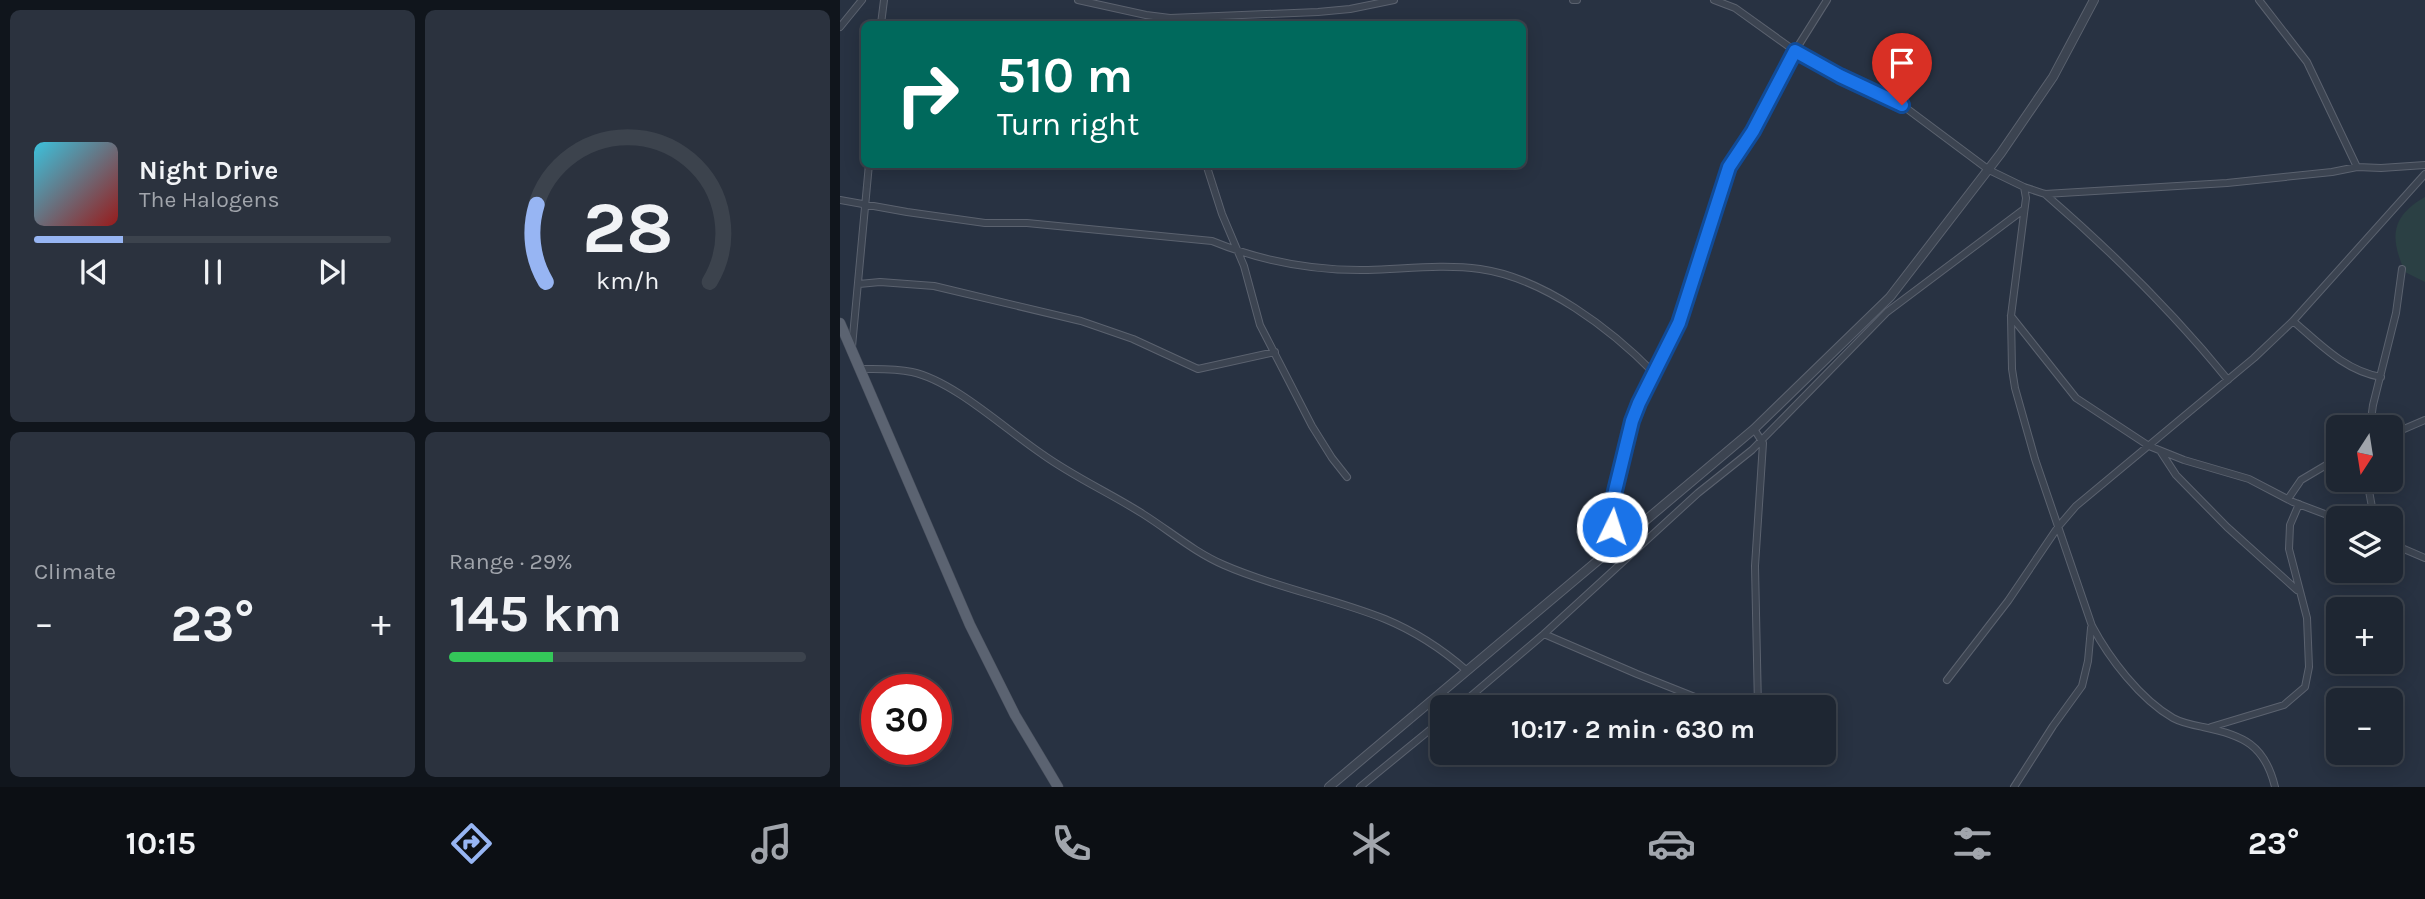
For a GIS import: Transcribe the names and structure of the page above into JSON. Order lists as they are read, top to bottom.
{
  "north": "bottom",
  "page": {
    "turn": ["510 m", "Turn right"],
    "song": ["Night Drive", "The Halogens"],
    "map_buttons": ["+", "−"],
    "tile": [
      "Climate",
      ["Range · 29%", "145 km"]
    ],
    "heat": ["−", "23°", "+"],
    "limit": "30",
    "trip": "10:17 · 2 min · 630 m",
    "tabs": ["10:15", "23°"],
    "gauge": ["28", "km/h"]
  }
}
